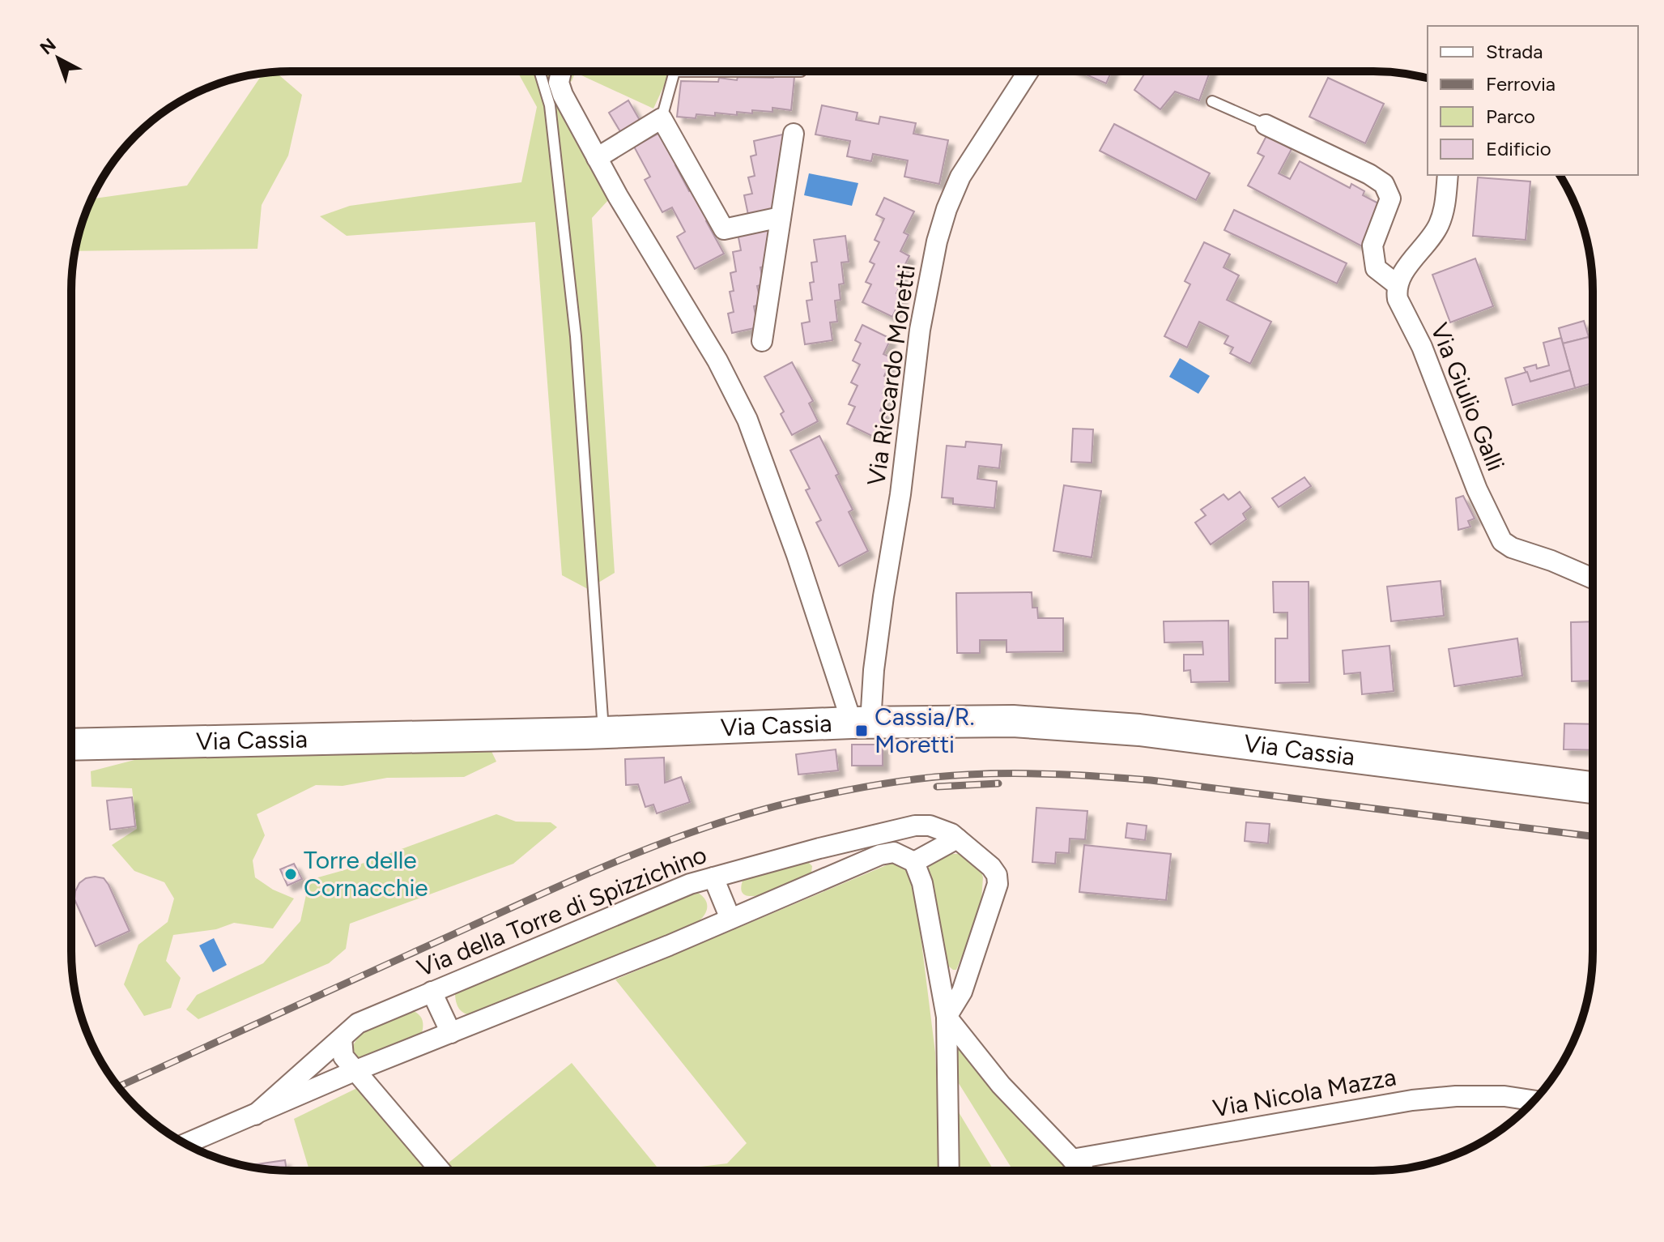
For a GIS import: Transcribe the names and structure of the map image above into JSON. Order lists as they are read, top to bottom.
{
  "streets": {
    "main road": ["Via Cassia"],
    "street": [
      "Via Riccardo Moretti",
      "Via Giulio Galli",
      "Via della Torre di Spizzichino",
      "Via Nicola Mazza"
    ]
  },
  "crossings": [
    ["Via Riccardo Moretti", "Via Cassia"]
  ],
  "places": {
    "transit": ["Cassia/R. Moretti"],
    "other": ["Torre delle Cornacchie"]
  },
  "legend": [
    "Strada",
    "Ferrovia",
    "Parco",
    "Edificio"
  ],
  "north": "top left"
}
